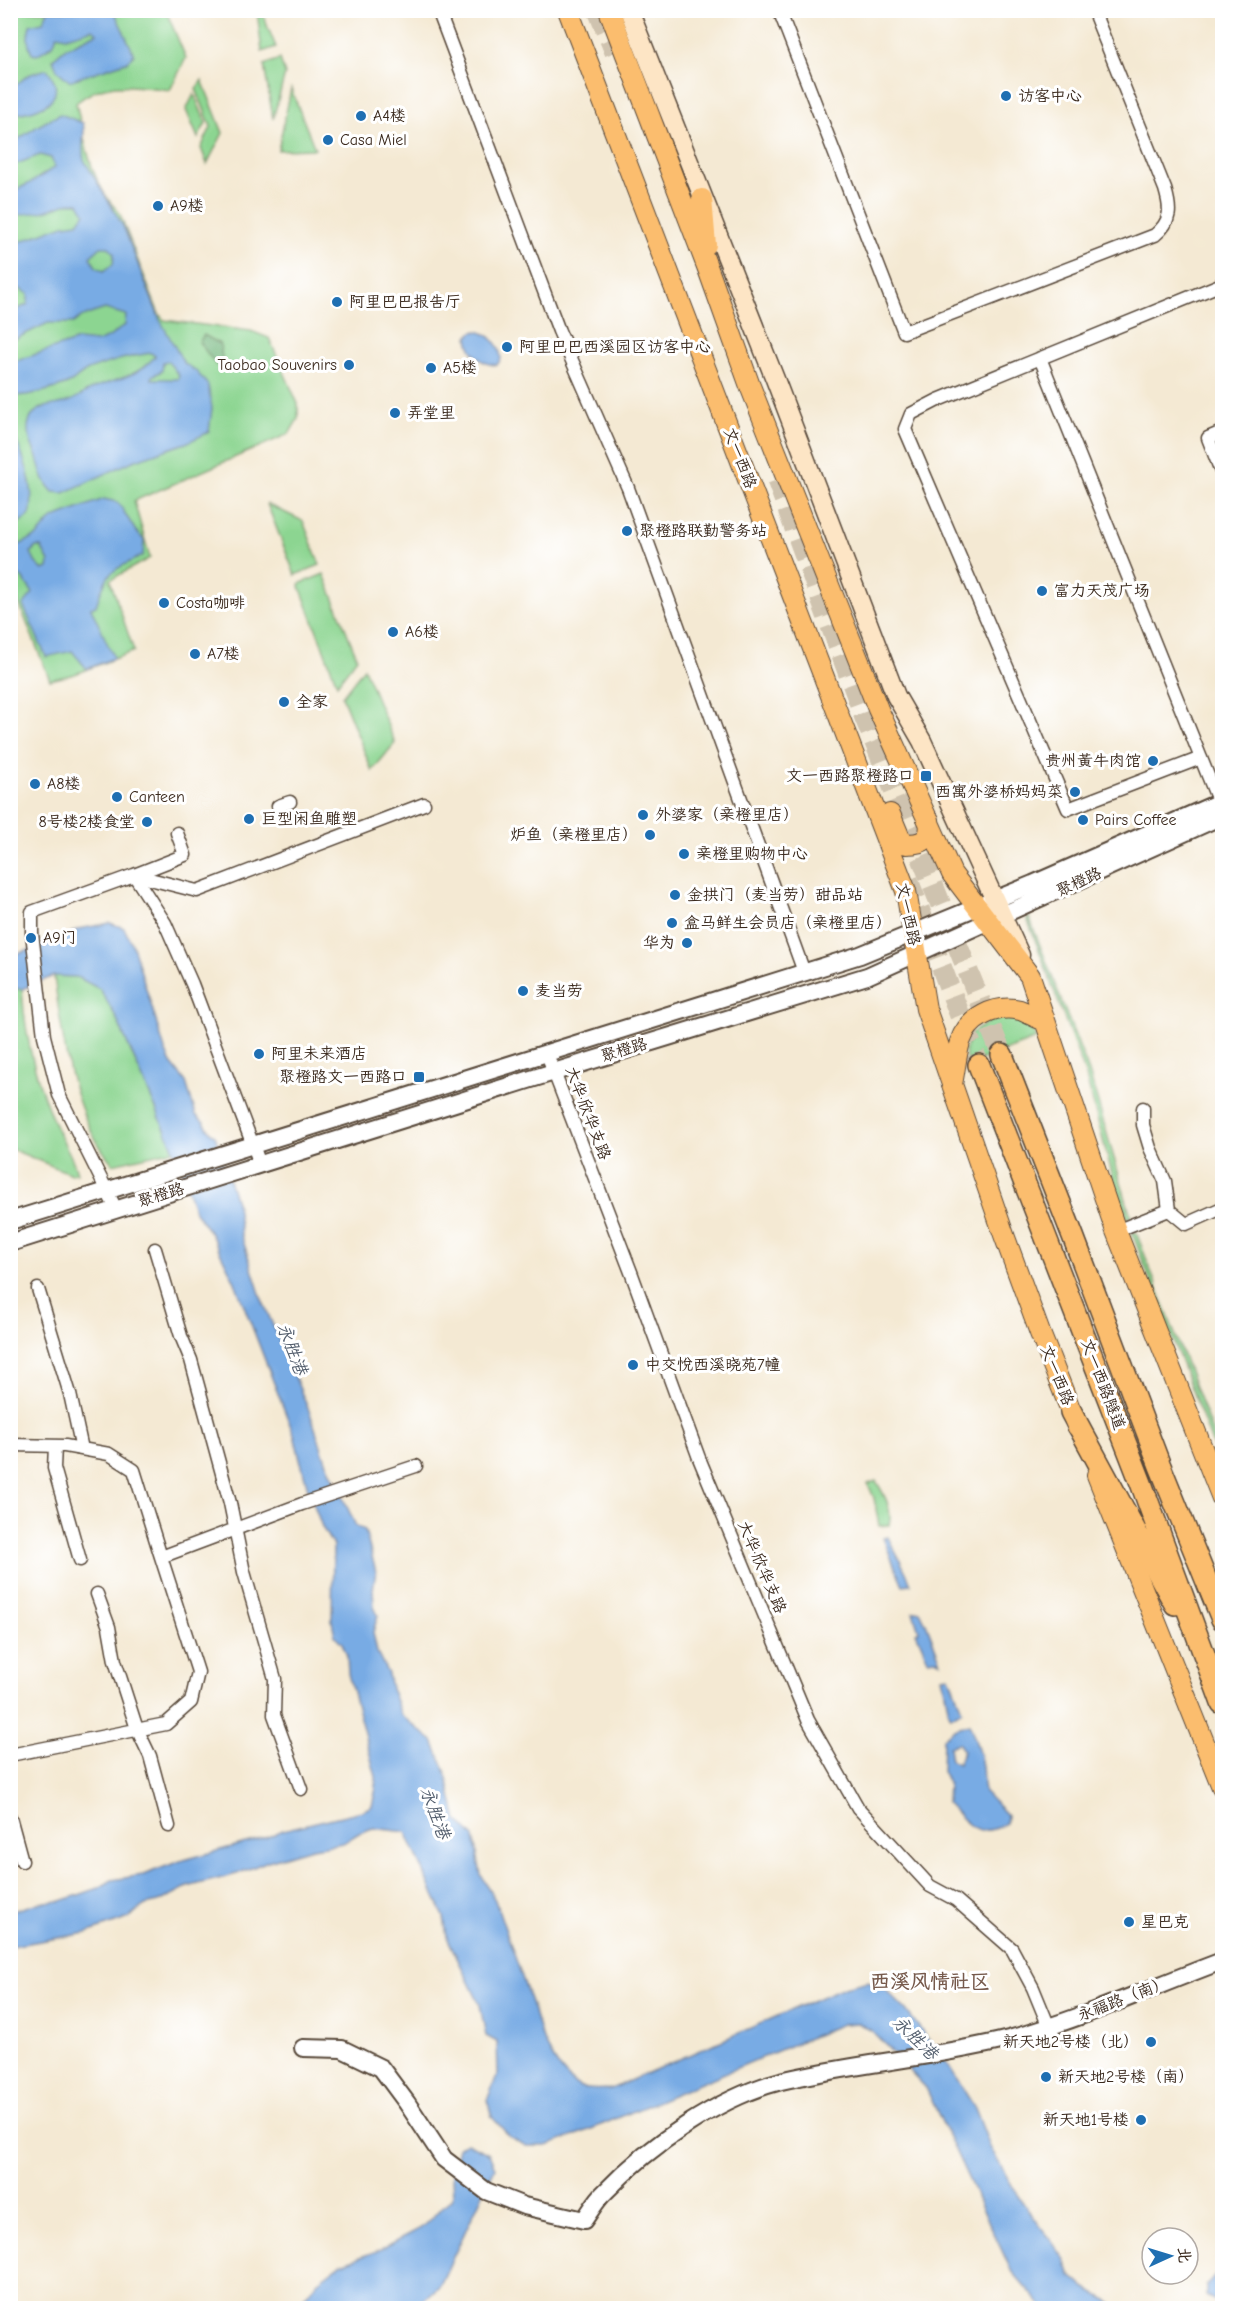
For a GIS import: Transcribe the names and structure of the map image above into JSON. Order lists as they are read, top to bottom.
{
  "streets": {
    "highway": ["文一西路隧道"],
    "main road": ["文一西路"],
    "street": ["聚橙路", "大华·欣华支路", "永福路（南）"]
  },
  "crossings": [
    ["文一西路", "聚橙路"],
    ["聚橙路", "大华·欣华支路"],
    ["大华·欣华支路", "永福路（南）"]
  ],
  "districts": ["西溪风情社区"],
  "water": ["永胜港"],
  "places": {
    "other": [
      "访客中心",
      "A4楼",
      "Casa Miel",
      "A9楼",
      "阿里巴巴报告厅",
      "阿里巴巴西溪园区访客中心",
      "Taobao Souvenirs",
      "A5楼",
      "弄堂里",
      "聚橙路联勤警务站",
      "富力天茂广场",
      "Costa咖啡",
      "A6楼",
      "A7楼",
      "全家",
      "贵州黄牛肉馆",
      "A8楼",
      "西寓外婆桥妈妈菜",
      "Canteen",
      "外婆家（亲橙里店）",
      "巨型闲鱼雕塑",
      "Pairs Coffee",
      "8号楼2楼食堂",
      "炉鱼（亲橙里店）",
      "亲橙里购物中心",
      "金拱门（麦当劳）甜品站",
      "盒马鲜生会员店（亲橙里店）",
      "A9门",
      "华为",
      "麦当劳",
      "阿里未来酒店",
      "中交悦西溪晓苑7幢",
      "星巴克",
      "新天地2号楼（北）",
      "新天地2号楼（南）",
      "新天地1号楼"
    ],
    "transit": ["文一西路聚橙路口", "聚橙路文一西路口"]
  },
  "north": "right"
}
